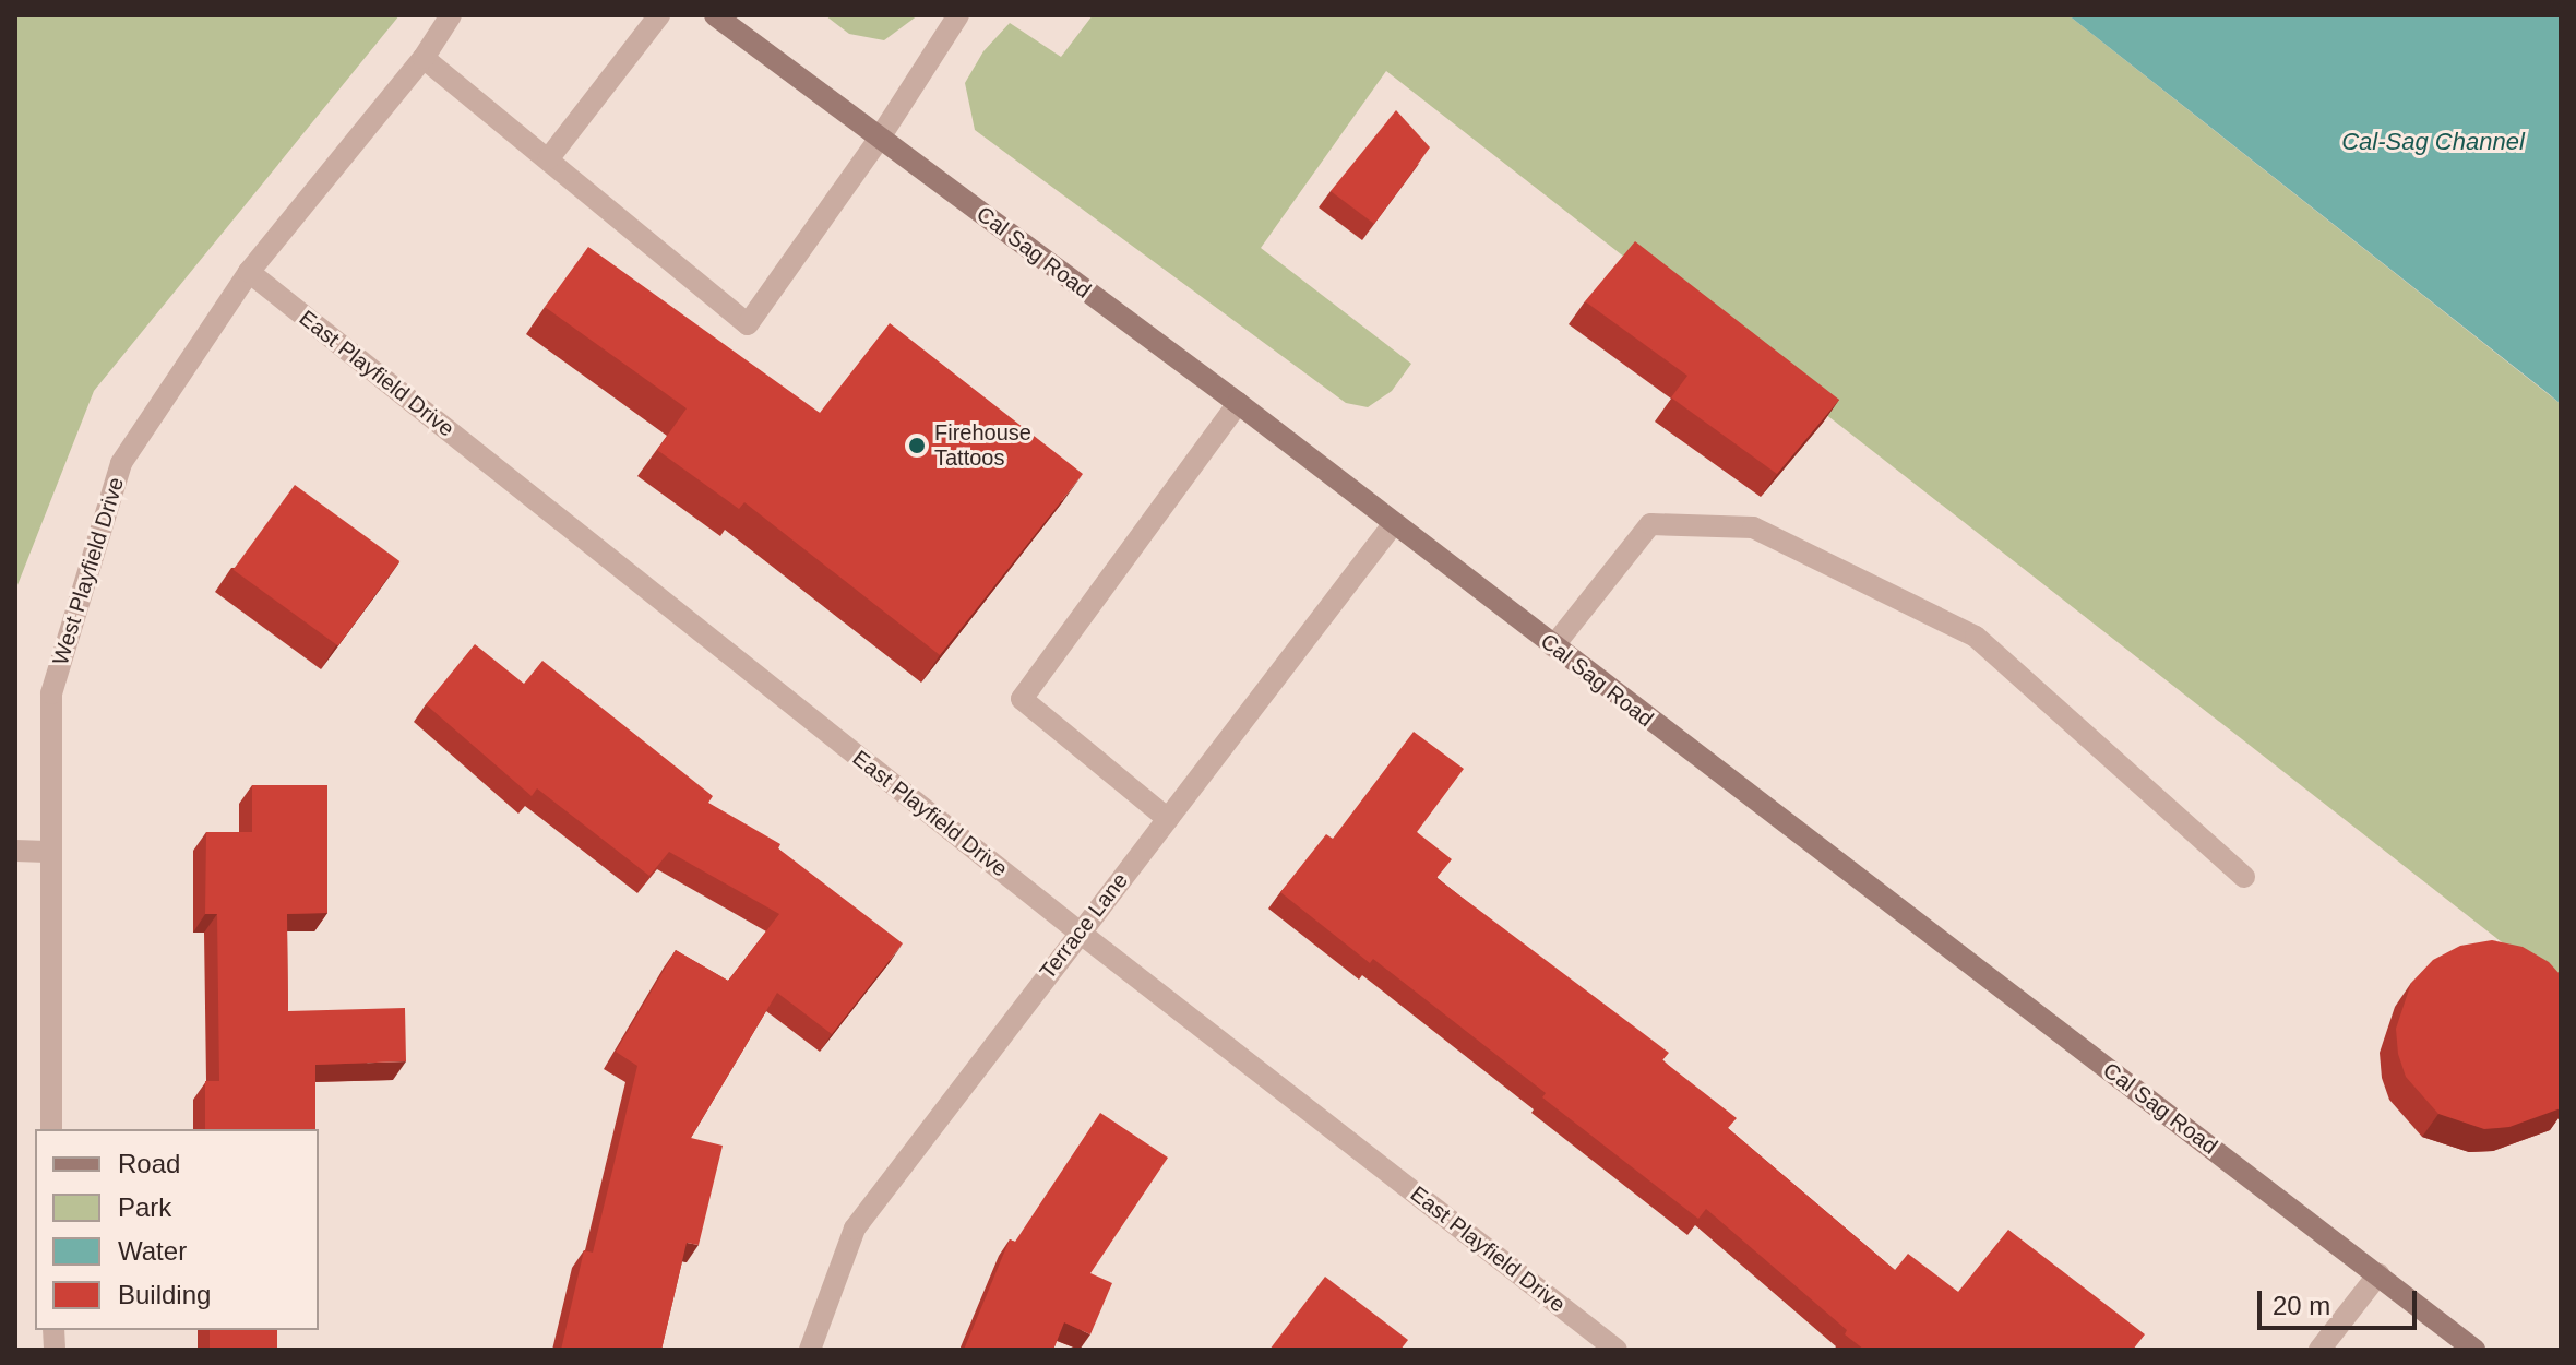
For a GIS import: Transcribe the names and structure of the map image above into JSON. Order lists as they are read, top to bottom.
{
  "streets": {
    "main road": ["Cal Sag Road"],
    "street": ["East Playfield Drive", "West Playfield Drive", "Terrace Lane"]
  },
  "crossings": [
    ["Cal Sag Road", "Terrace Lane"],
    ["East Playfield Drive", "West Playfield Drive"],
    ["East Playfield Drive", "Terrace Lane"]
  ],
  "water": ["Cal-Sag Channel"],
  "places": ["Firehouse Tattoos"],
  "legend": [
    "Road",
    "Park",
    "Water",
    "Building"
  ],
  "scale_bar": "20 m"
}
